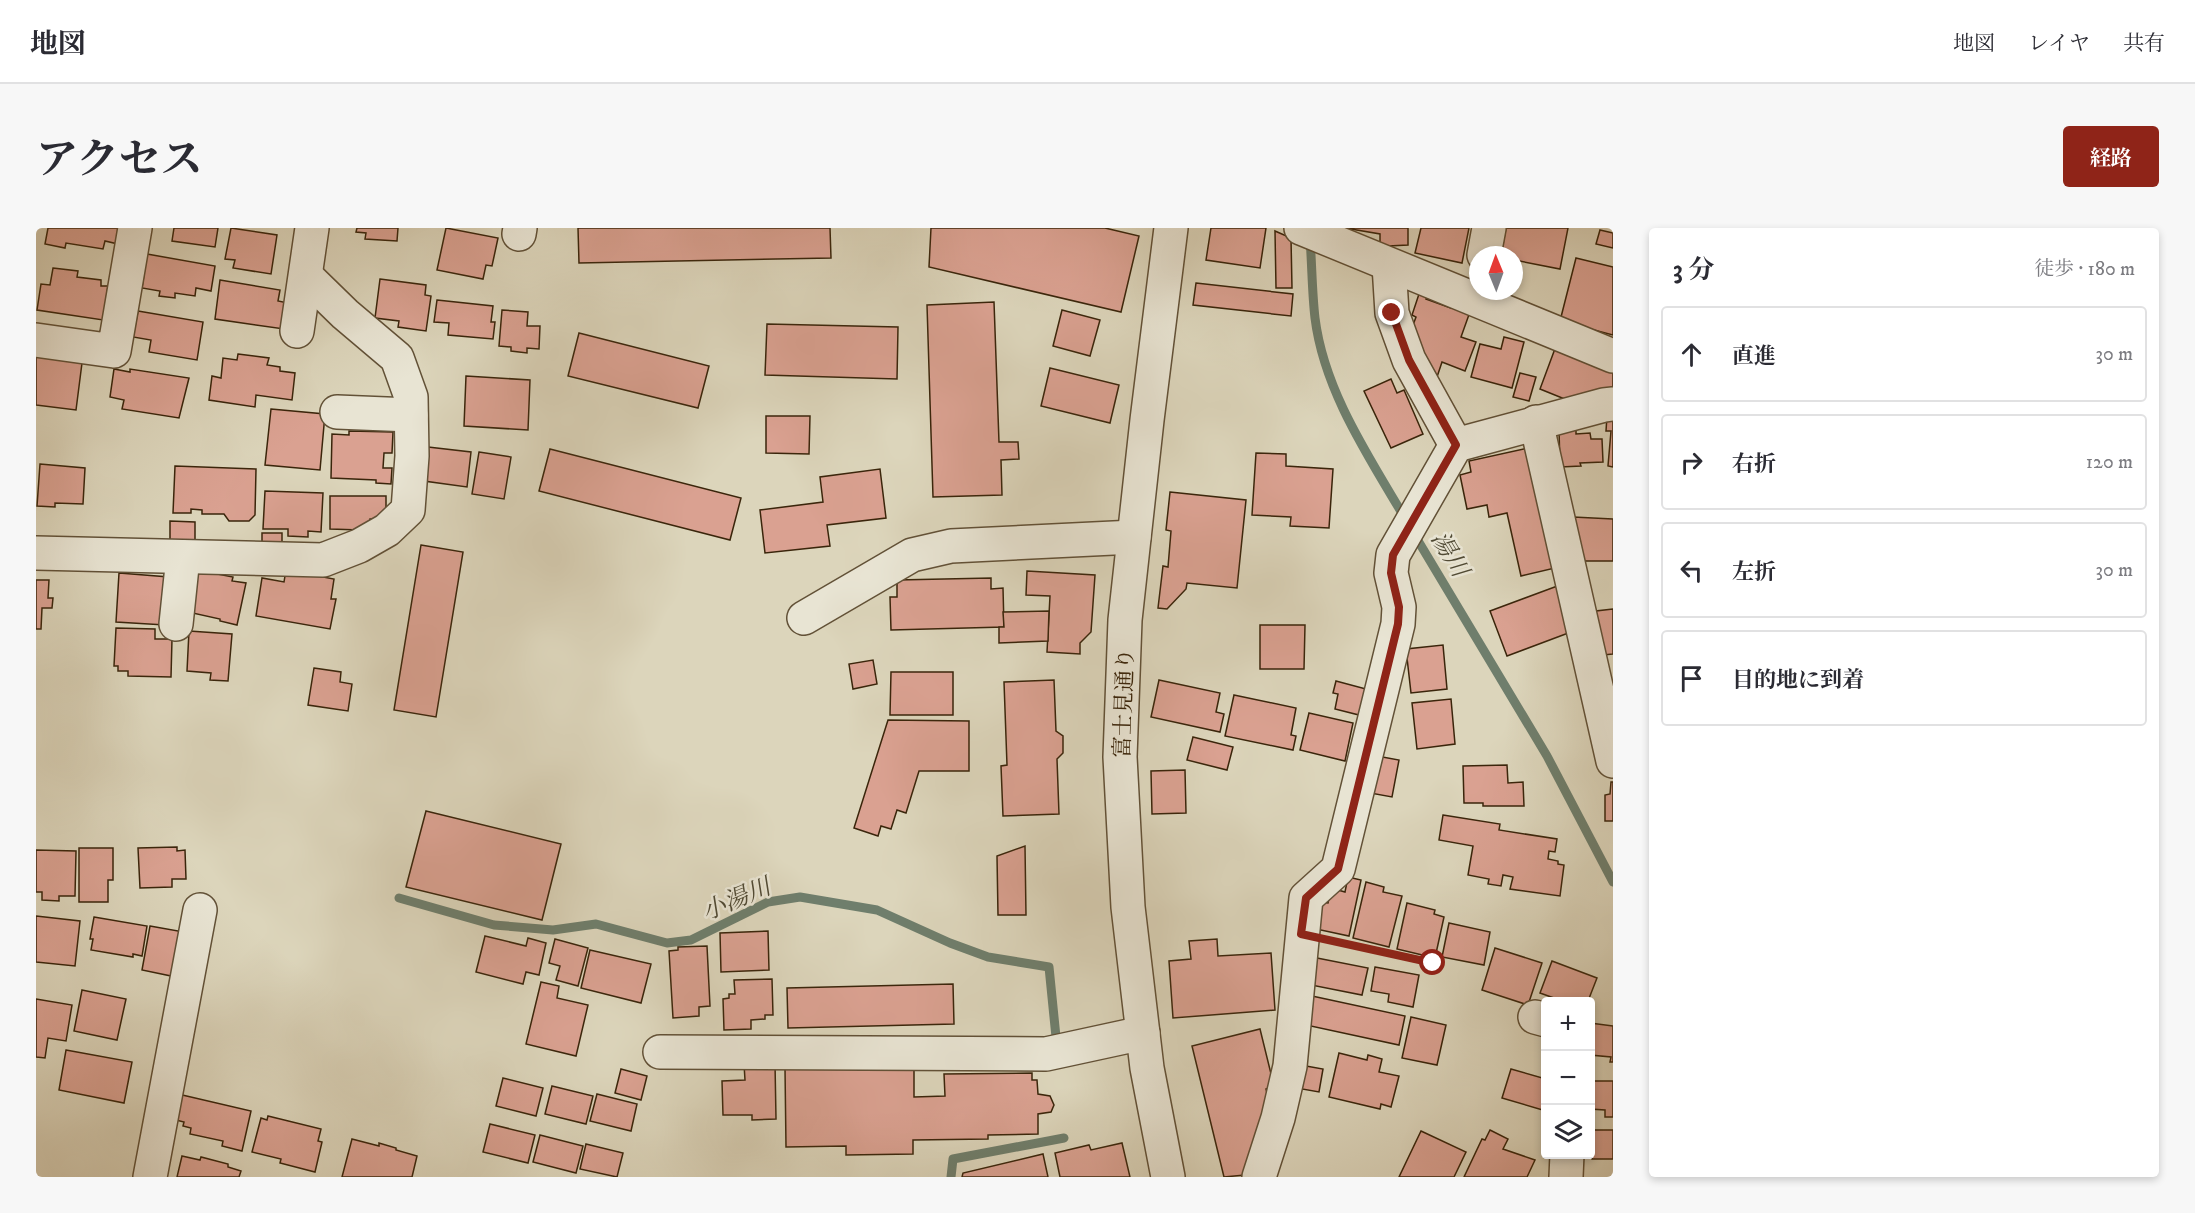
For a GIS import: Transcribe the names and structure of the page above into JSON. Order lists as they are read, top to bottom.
{
  "streets": {
    "street": ["富士見通り"]
  },
  "water": ["湯川", "小湯川"],
  "north": "top",
  "page": {
    "header": "地図",
    "nav": ["地図", "レイヤ", "共有"],
    "title": "アクセス",
    "buttons": "経路",
    "heading": ["3 分", "徒歩 · 180 m"],
    "list": [
      ["直進", "30 m"],
      ["右折", "120 m"],
      ["左折", "30 m"],
      "目的地に到着"
    ],
    "map_buttons": ["+", "−"]
  }
}
